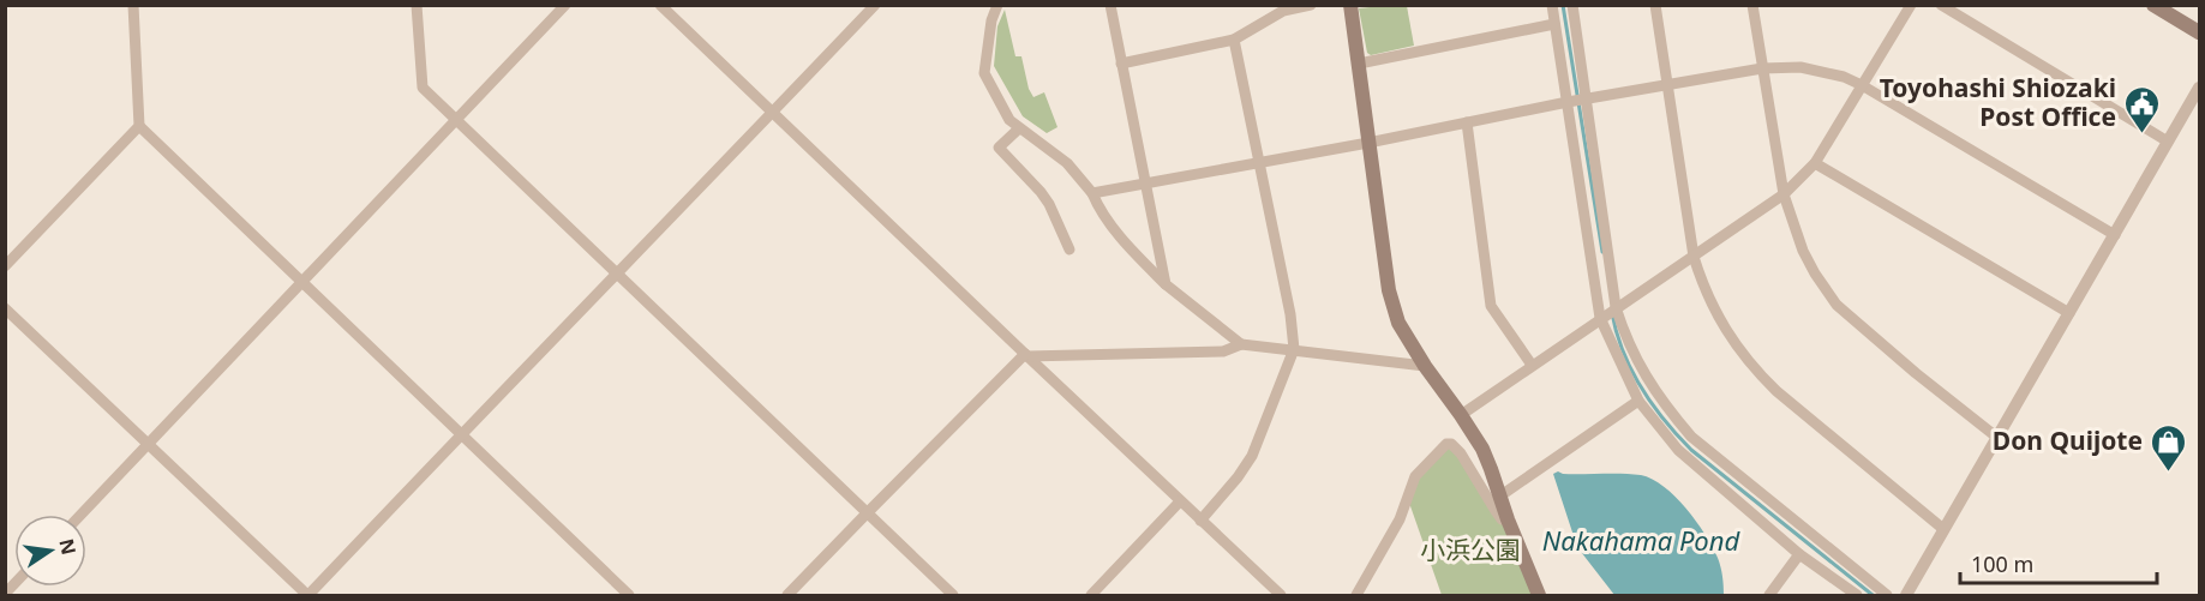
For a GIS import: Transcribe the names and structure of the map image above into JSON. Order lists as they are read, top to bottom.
{
  "water": ["Nakahama Pond"],
  "parks": ["小浜公園"],
  "places": {
    "public building": ["Toyohashi Shiozaki Post Office"],
    "shop": ["Don Quijote"]
  },
  "scale_bar": "100 m",
  "north": "right"
}
